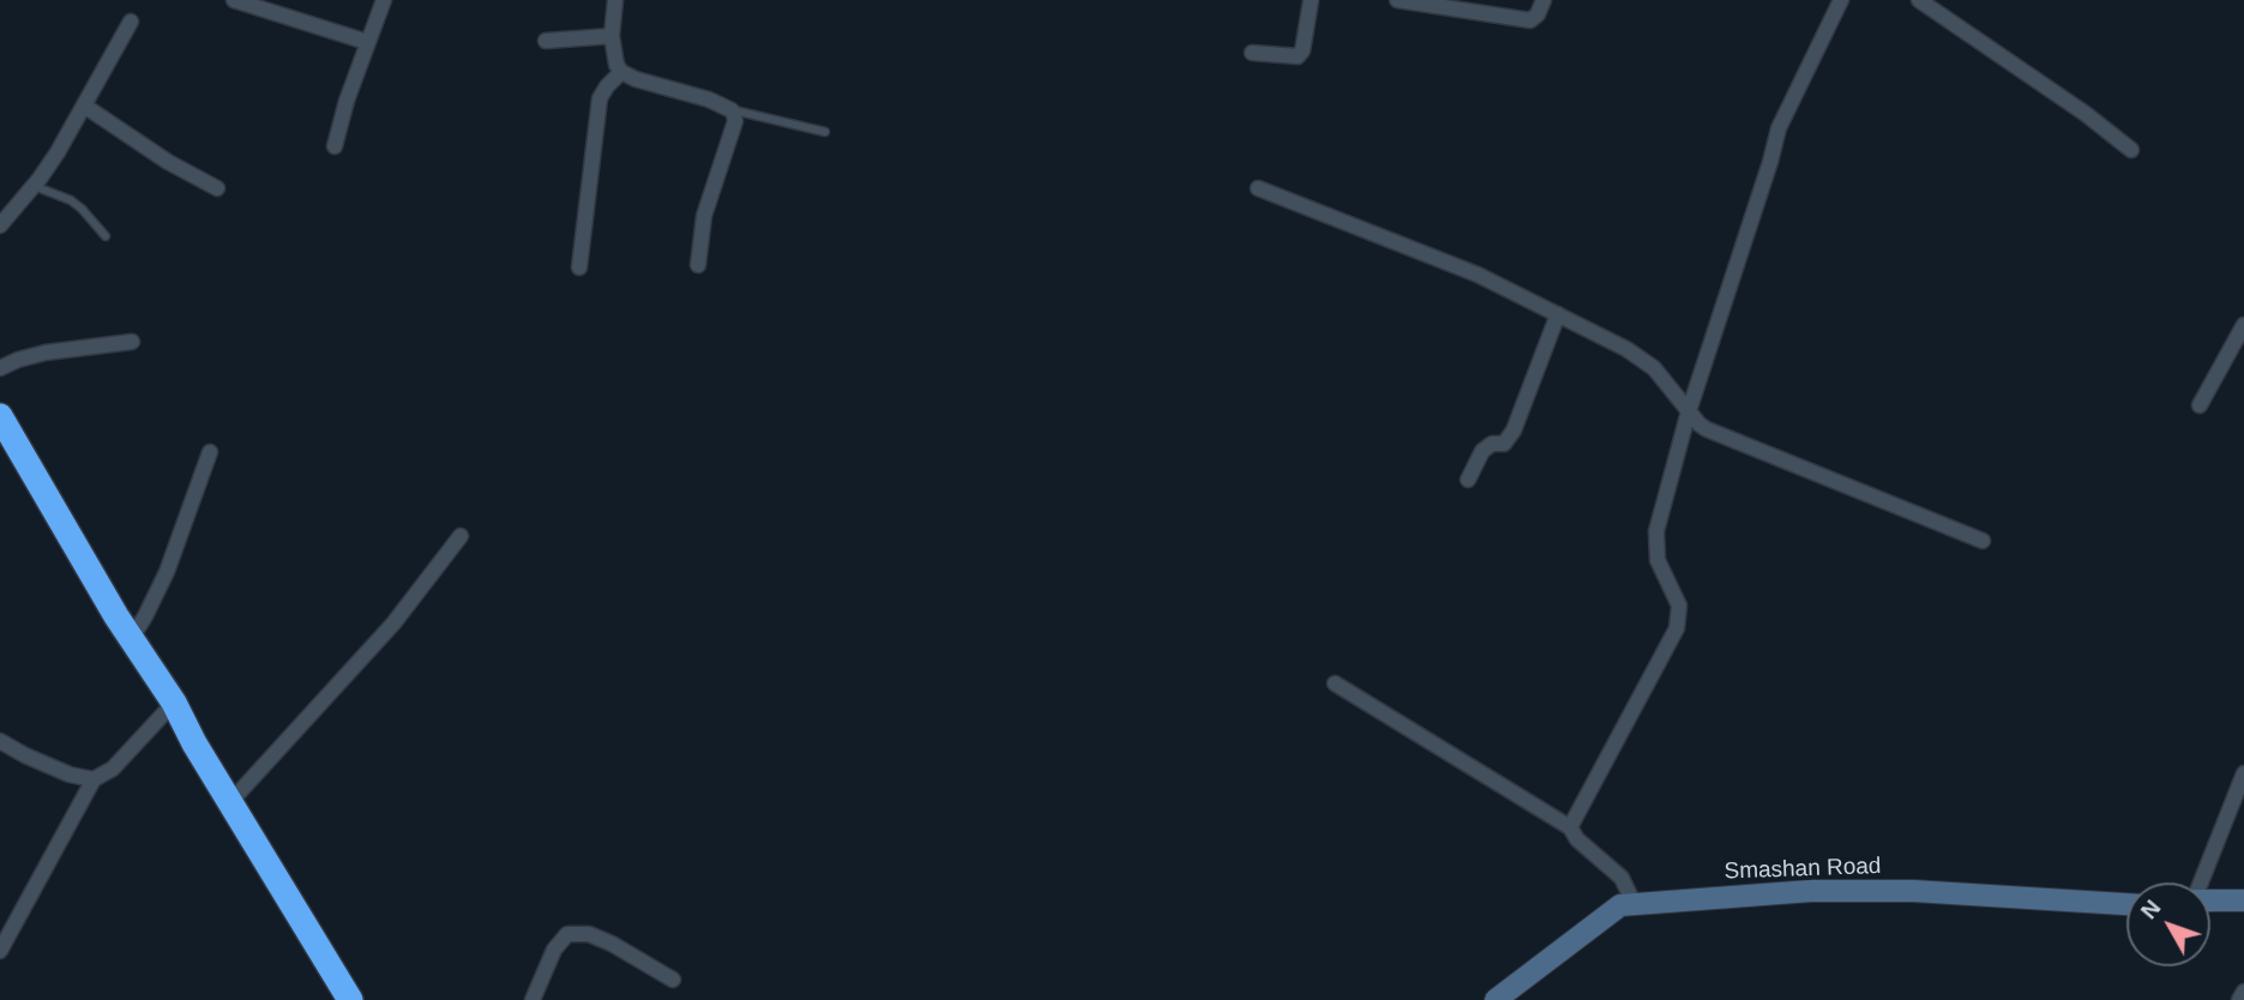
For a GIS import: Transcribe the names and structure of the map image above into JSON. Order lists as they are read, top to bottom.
{
  "streets": {
    "street": ["Smashan Road"]
  },
  "north": "top left"
}
